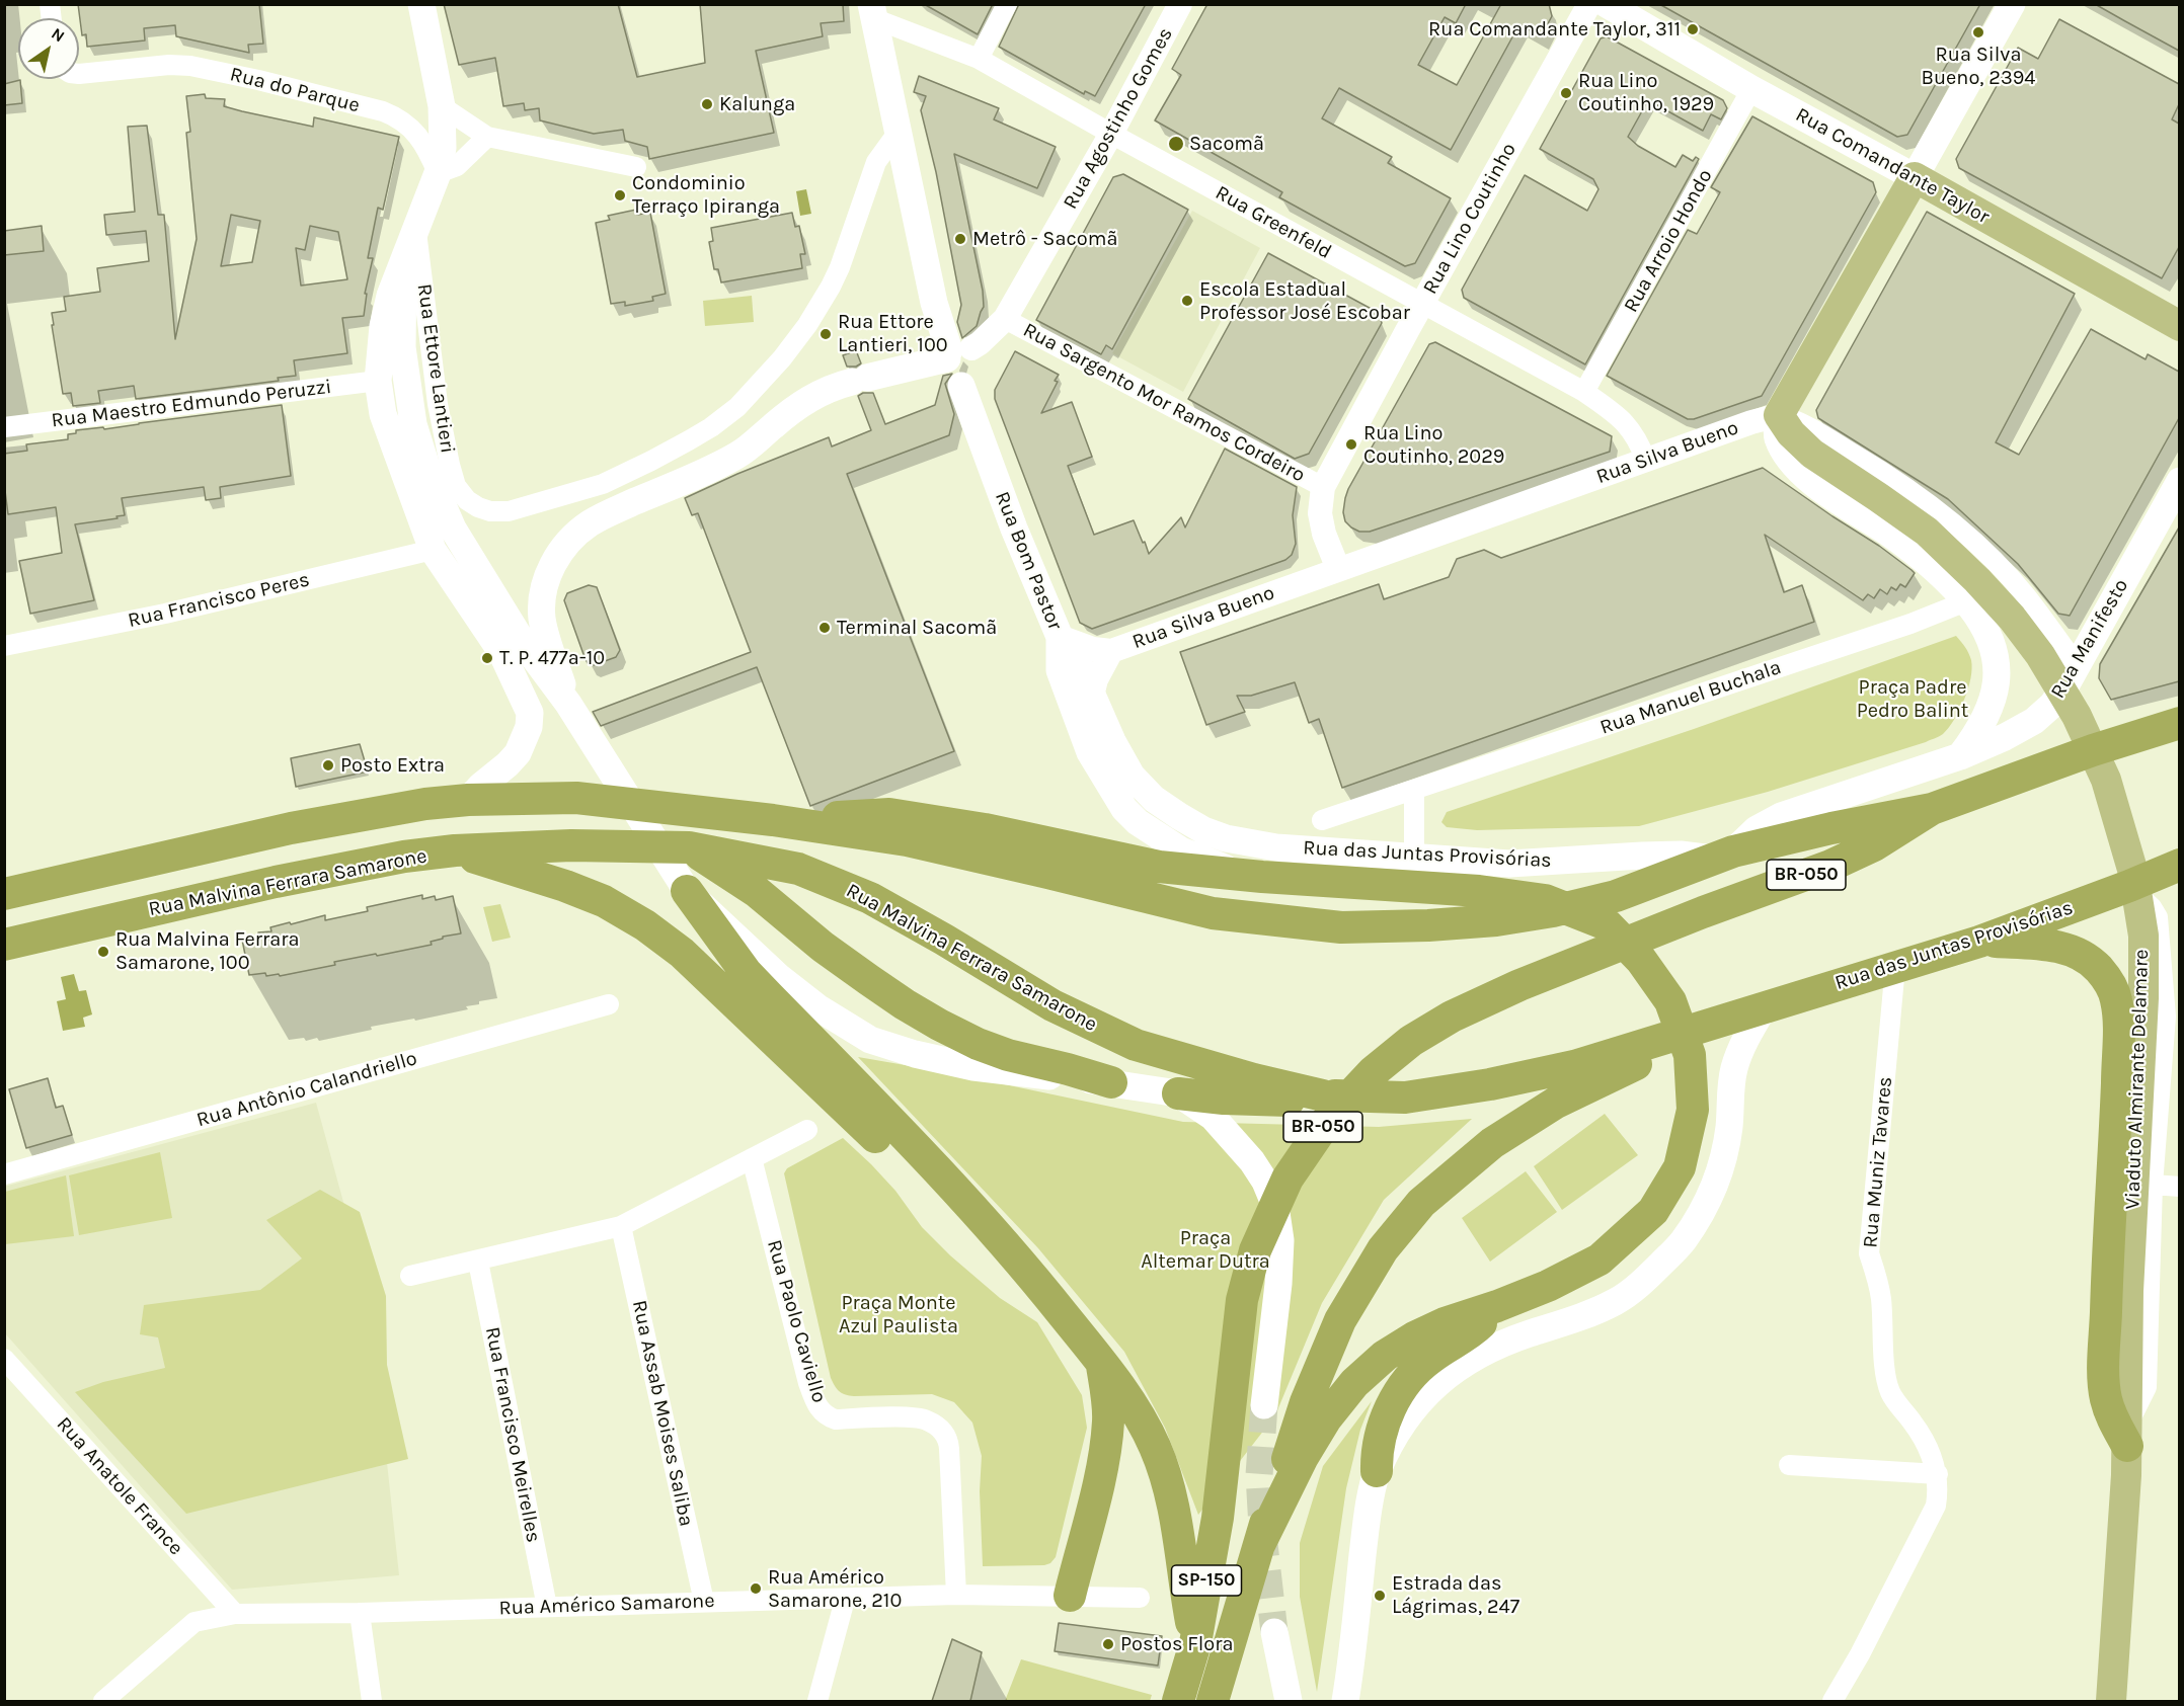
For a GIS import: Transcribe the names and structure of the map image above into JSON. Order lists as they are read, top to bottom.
{
  "streets": {
    "highway": [
      "Rua das Juntas Provisórias",
      "BR-050",
      "Rua Malvina Ferrara Samarone",
      "SP-150"
    ],
    "main road": [
      "Rua Comandante Taylor",
      "Rua Bom Pastor",
      "Rua Manifesto",
      "Viaduto Almirante Delamare"
    ],
    "street": [
      "Rua do Parque",
      "Rua Agostinho Gomes",
      "Rua Lino Coutinho",
      "Rua Greenfeld",
      "Rua Arroio Hondo",
      "Rua Ettore Lantieri",
      "Rua Sargento Mor Ramos Cordeiro",
      "Rua Maestro Edmundo Peruzzi",
      "Rua Silva Bueno",
      "Rua Francisco Peres",
      "Rua Manuel Buchala",
      "Rua Antônio Calandriello",
      "Rua Muniz Tavares",
      "Rua Paolo Caviello",
      "Rua Assab Moises Saliba",
      "Rua Francisco Meirelles",
      "Rua Anatole France",
      "Rua Américo Samarone"
    ]
  },
  "crossings": [
    ["Rua Agostinho Gomes", "Rua Greenfeld"],
    ["Rua Agostinho Gomes", "Rua Sargento Mor Ramos Cordeiro"],
    ["Rua Comandante Taylor", "Rua Arroio Hondo"],
    ["Rua Lino Coutinho", "Rua Greenfeld"],
    ["Rua Lino Coutinho", "Rua Sargento Mor Ramos Cordeiro"],
    ["Rua Lino Coutinho", "Rua Silva Bueno"],
    ["Rua Greenfeld", "Rua Arroio Hondo"],
    ["Rua Greenfeld", "Rua Silva Bueno"],
    ["Rua Silva Bueno", "Rua Bom Pastor"],
    ["Rua Silva Bueno", "Rua das Juntas Provisórias"],
    ["Rua Silva Bueno", "Viaduto Almirante Delamare"],
    ["Rua Bom Pastor", "Rua das Juntas Provisórias"],
    ["Rua das Juntas Provisórias", "Rua Muniz Tavares"],
    ["Rua das Juntas Provisórias", "SP-150"],
    ["Rua Paolo Caviello", "Rua Américo Samarone"],
    ["Rua Assab Moises Saliba", "Rua Américo Samarone"],
    ["Rua Francisco Meirelles", "Rua Américo Samarone"],
    ["Rua Anatole France", "Rua Américo Samarone"]
  ],
  "parks": ["Praça Padre Pedro Balint", "Praça Altemar Dutra", "Praça Monte Azul Paulista"],
  "places": [
    "Rua Comandante Taylor, 311",
    "Rua Silva Bueno, 2394",
    "Rua Lino Coutinho, 1929",
    "Kalunga",
    "Sacomã",
    "Condominio Terraço Ipiranga",
    "Metrô - Sacomã",
    "Escola Estadual Professor José Escobar",
    "Rua Ettore Lantieri, 100",
    "Rua Lino Coutinho, 2029",
    "Terminal Sacomã",
    "T. P. 477a-10",
    "Posto Extra",
    "Rua Malvina Ferrara Samarone, 100",
    "Rua Américo Samarone, 210",
    "Estrada das Lágrimas, 247",
    "Postos Flora"
  ],
  "north": "top right"
}
